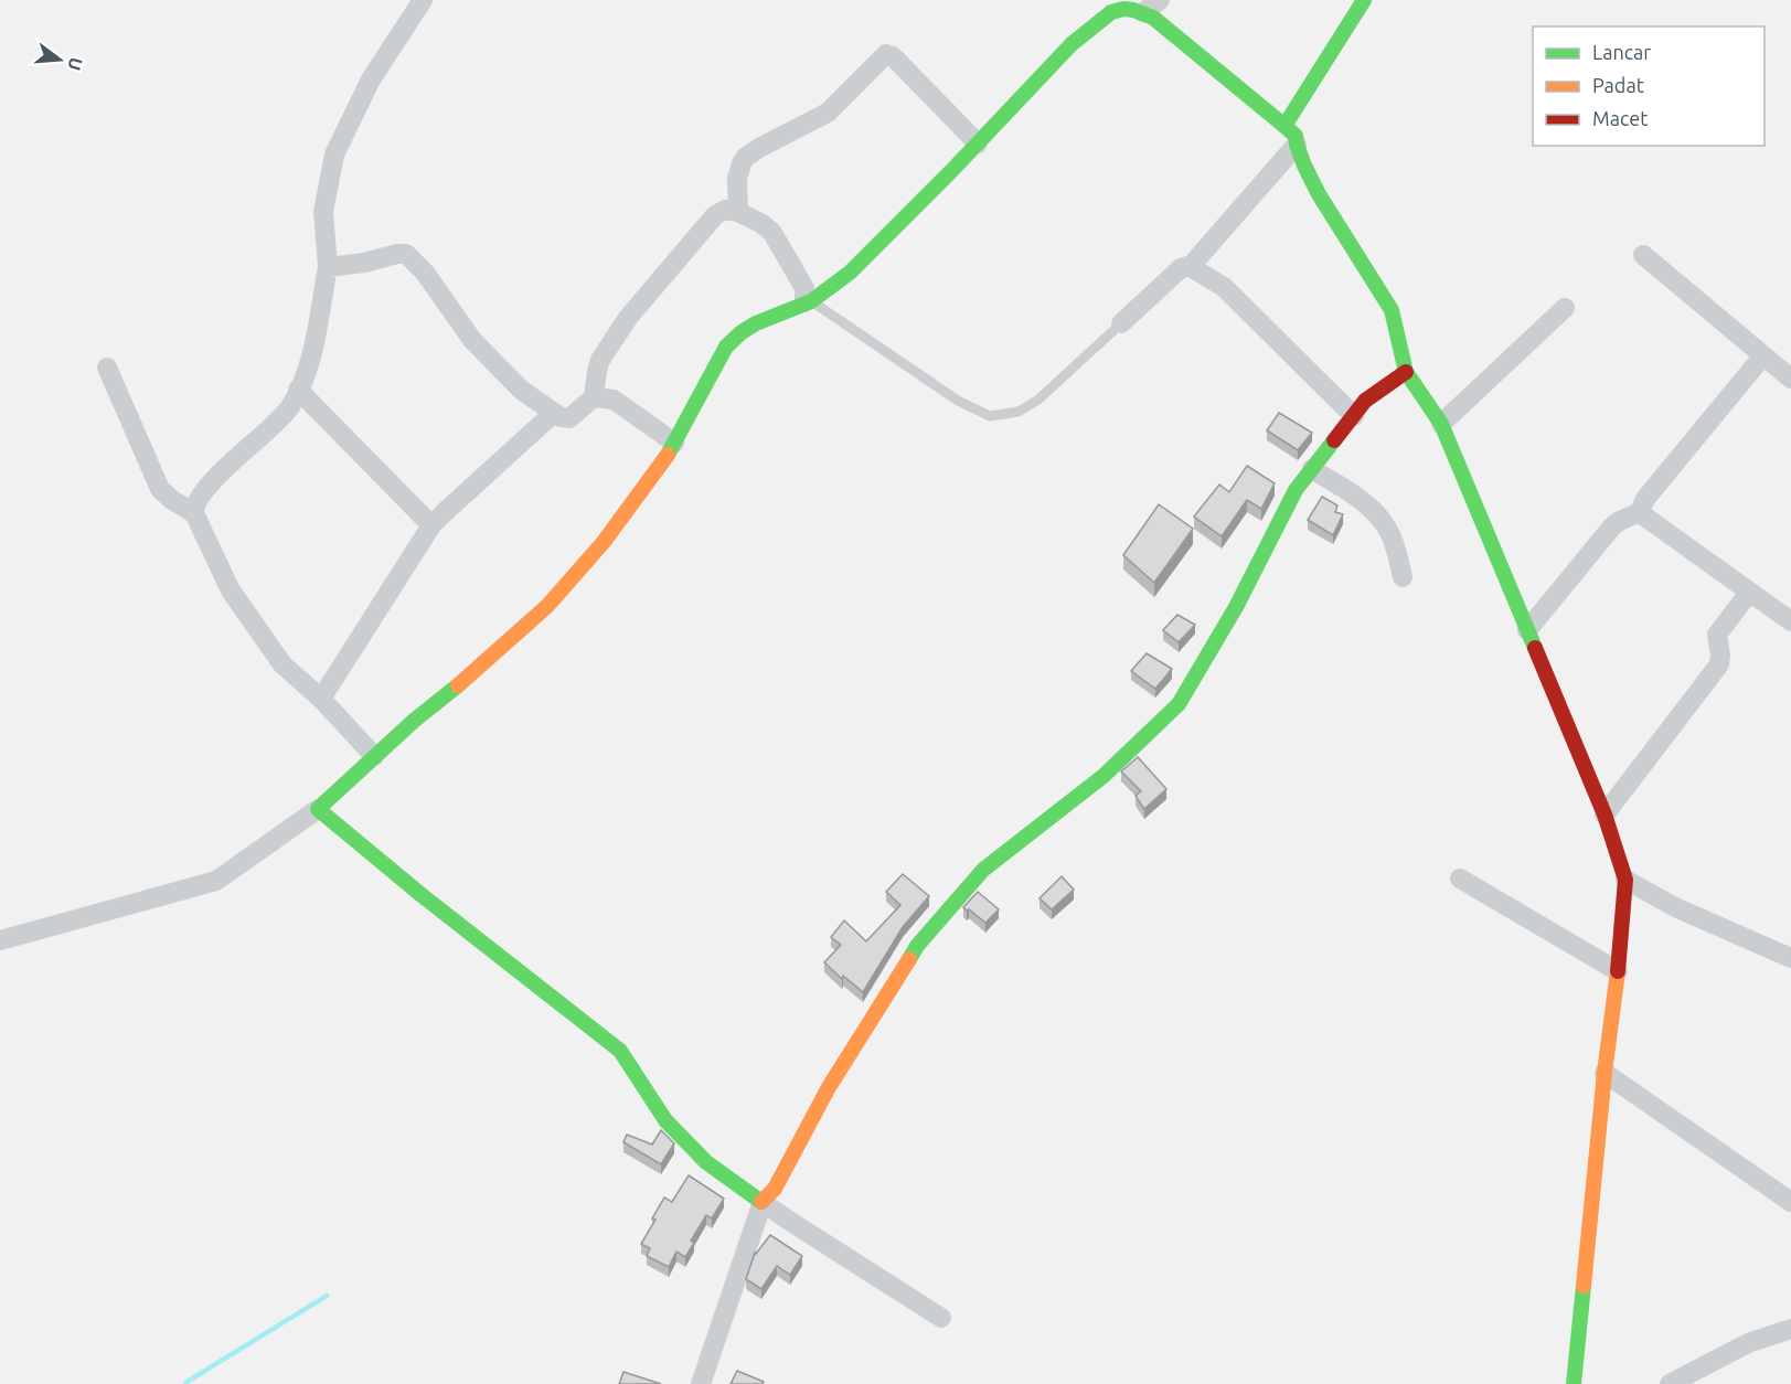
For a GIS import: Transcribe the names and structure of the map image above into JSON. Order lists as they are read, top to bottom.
{
  "legend": ["Lancar", "Padat", "Macet"],
  "north": "right"
}
